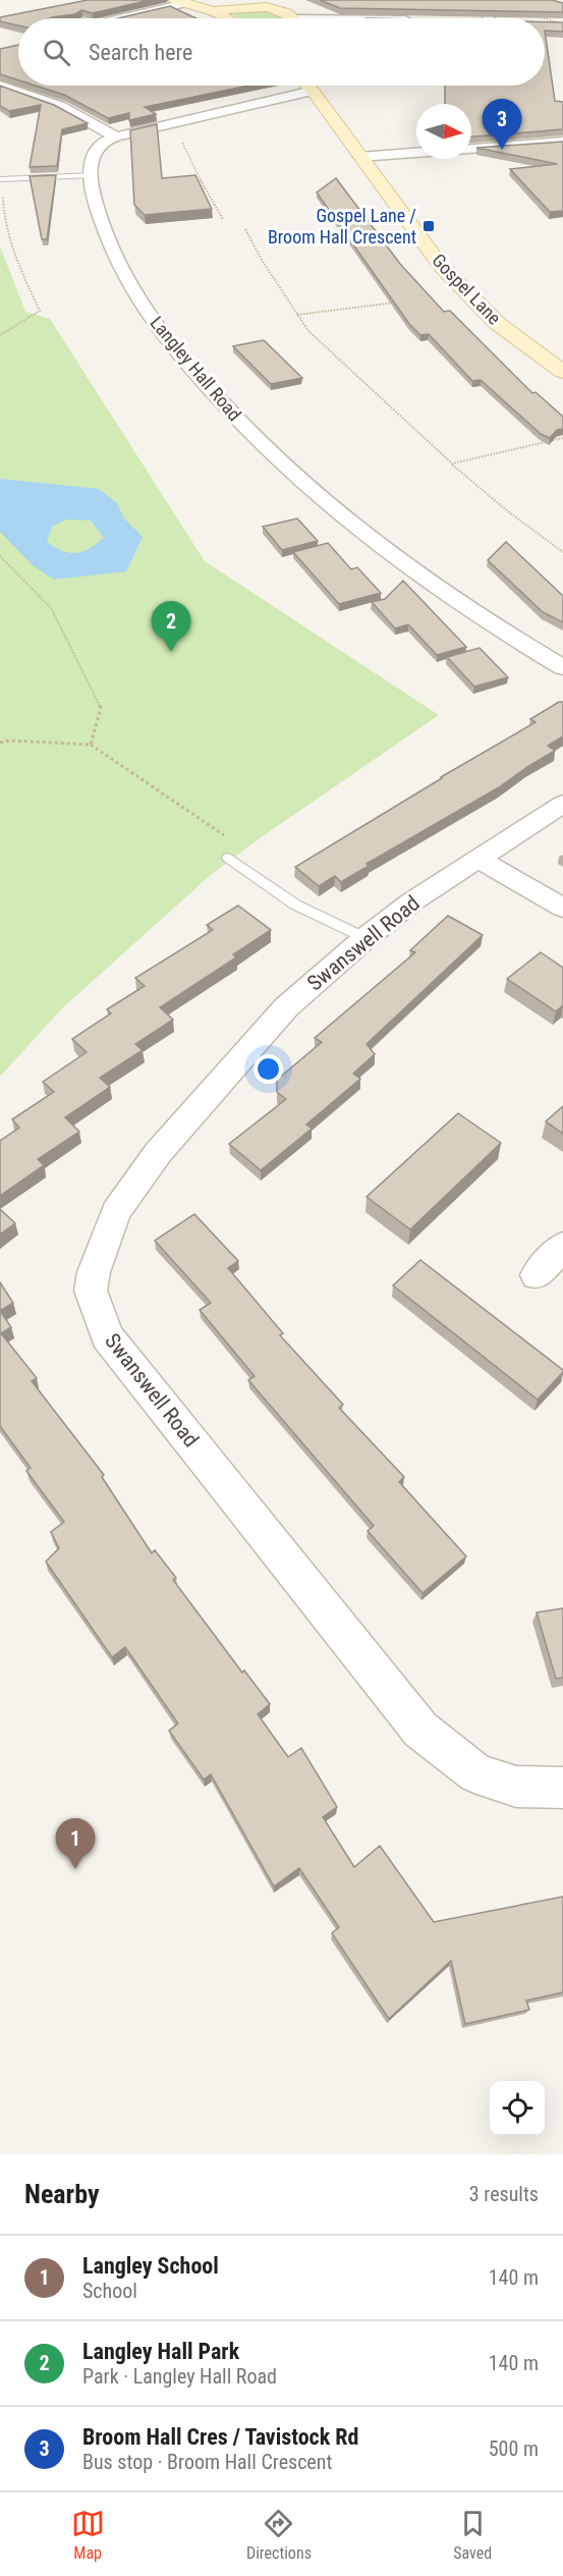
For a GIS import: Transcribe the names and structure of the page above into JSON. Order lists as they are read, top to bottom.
{
  "streets": {
    "street": ["Gospel Lane", "Langley Hall Road", "Swanswell Road"]
  },
  "crossings": [
    ["Gospel Lane", "Langley Hall Road"]
  ],
  "places": {
    "transit": ["Gospel Lane / Broom Hall Crescent"]
  },
  "north": "right",
  "page": {
    "search": "Search here",
    "pins": ["3", "2", "1"],
    "heading": ["Nearby", "3 results"],
    "list": [
      {
        "mark": "1",
        "name": "Langley School",
        "note": "School",
        "value": "140 m"
      },
      {
        "mark": "2",
        "name": "Langley Hall Park",
        "note": "Park · Langley Hall Road",
        "value": "140 m"
      },
      {
        "mark": "3",
        "name": "Broom Hall Cres / Tavistock Rd",
        "note": "Bus stop · Broom Hall Crescent",
        "value": "500 m"
      }
    ],
    "nav": ["Map", "Directions", "Saved"]
  }
}
